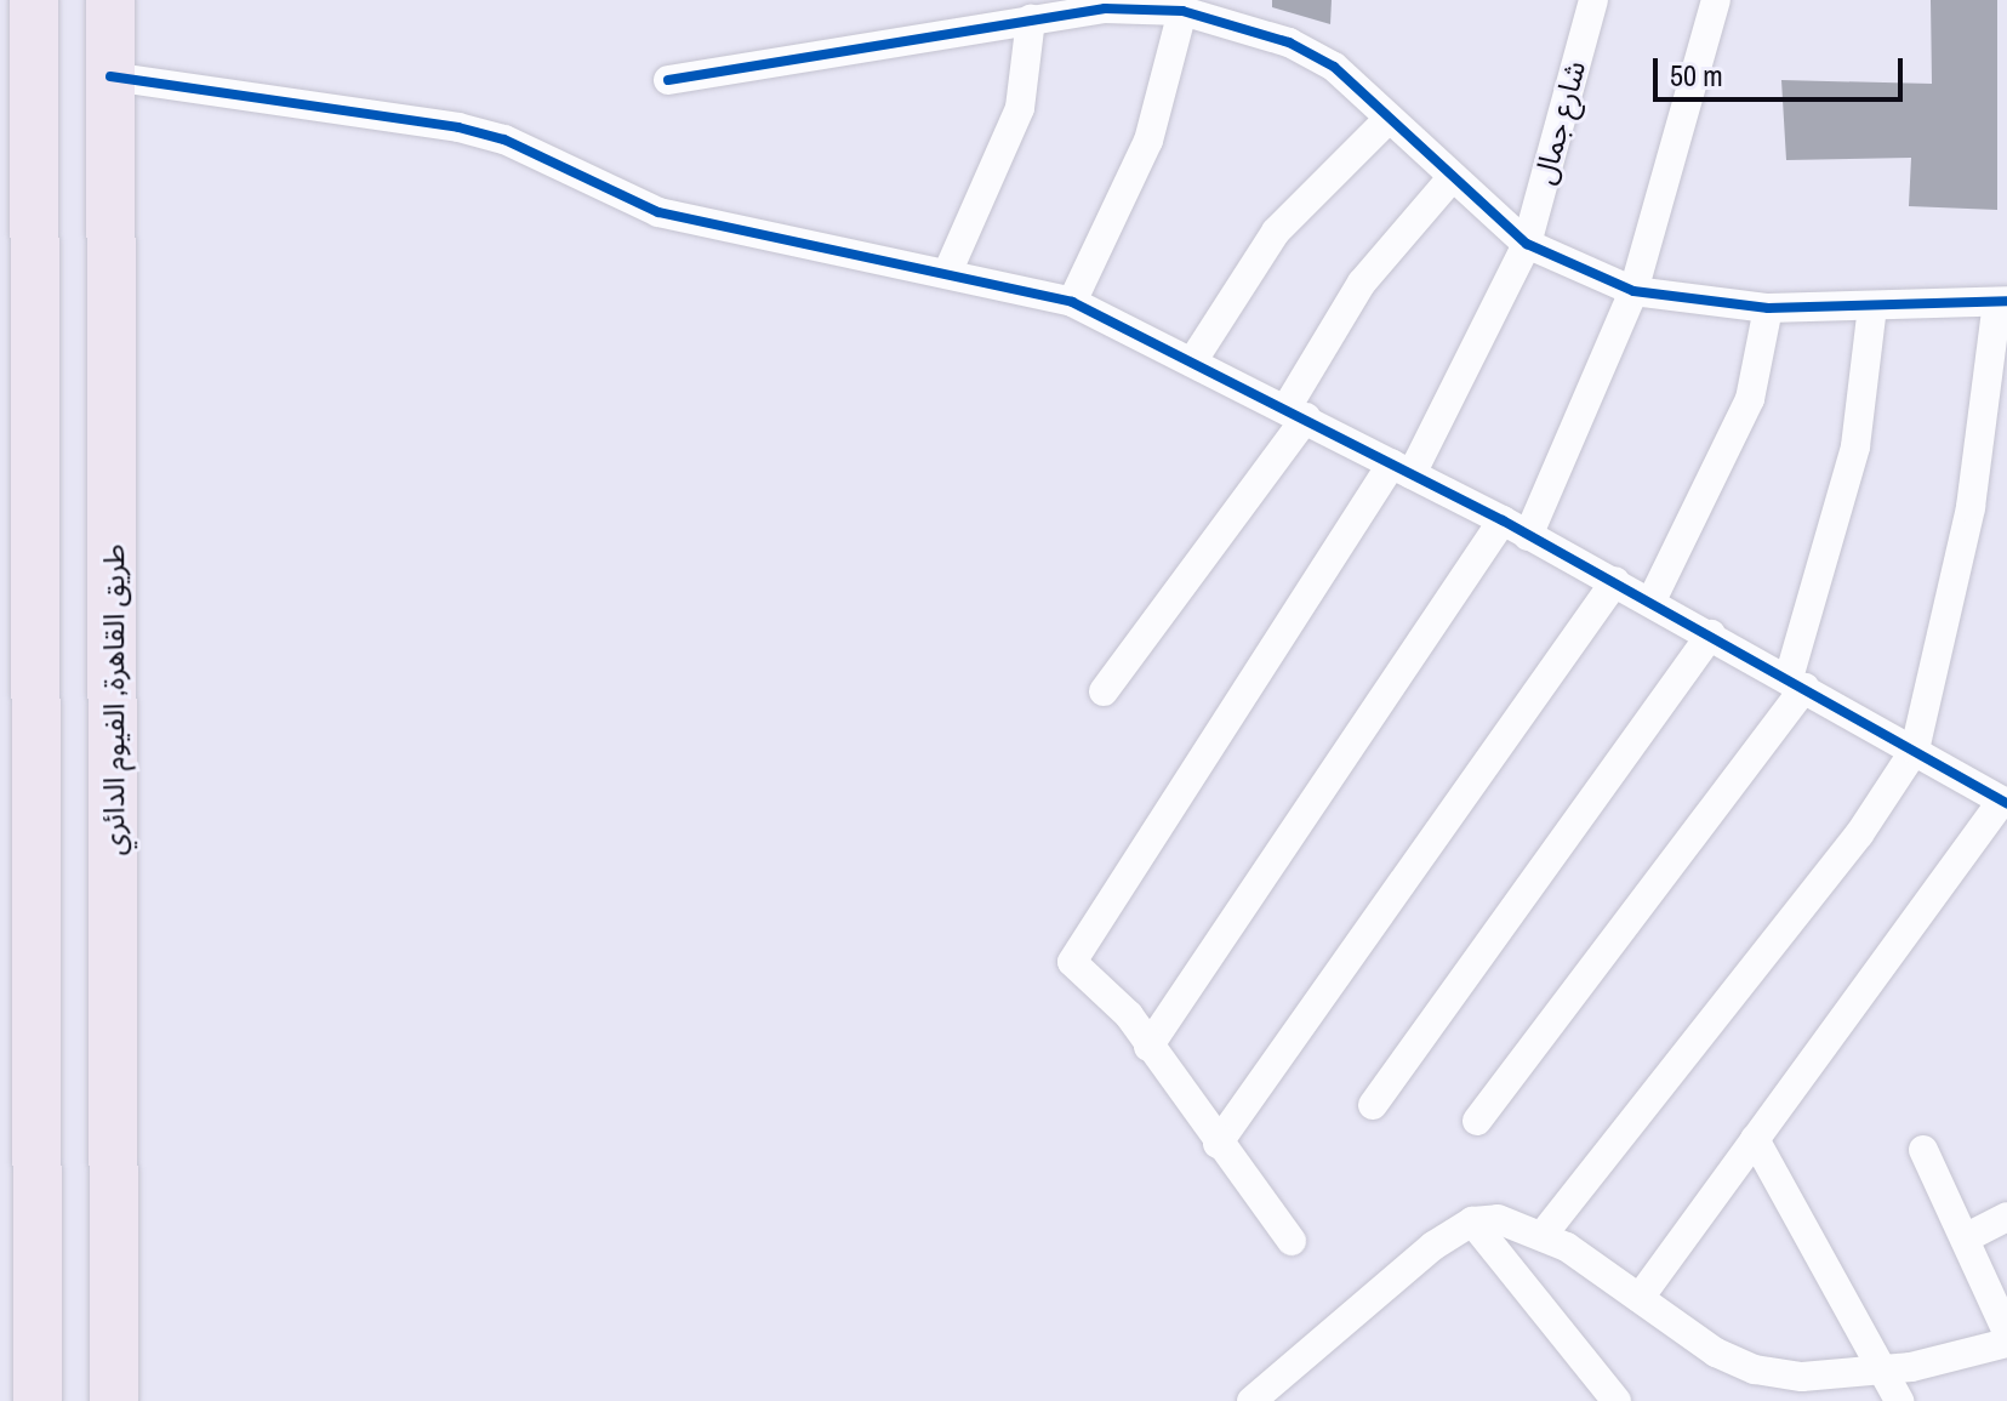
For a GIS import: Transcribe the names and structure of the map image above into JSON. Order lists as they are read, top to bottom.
{
  "streets": {
    "highway": ["طريق القاهرة, الفيوم الدائري"],
    "street": ["شارع جمال"]
  },
  "scale_bar": "50 m"
}
